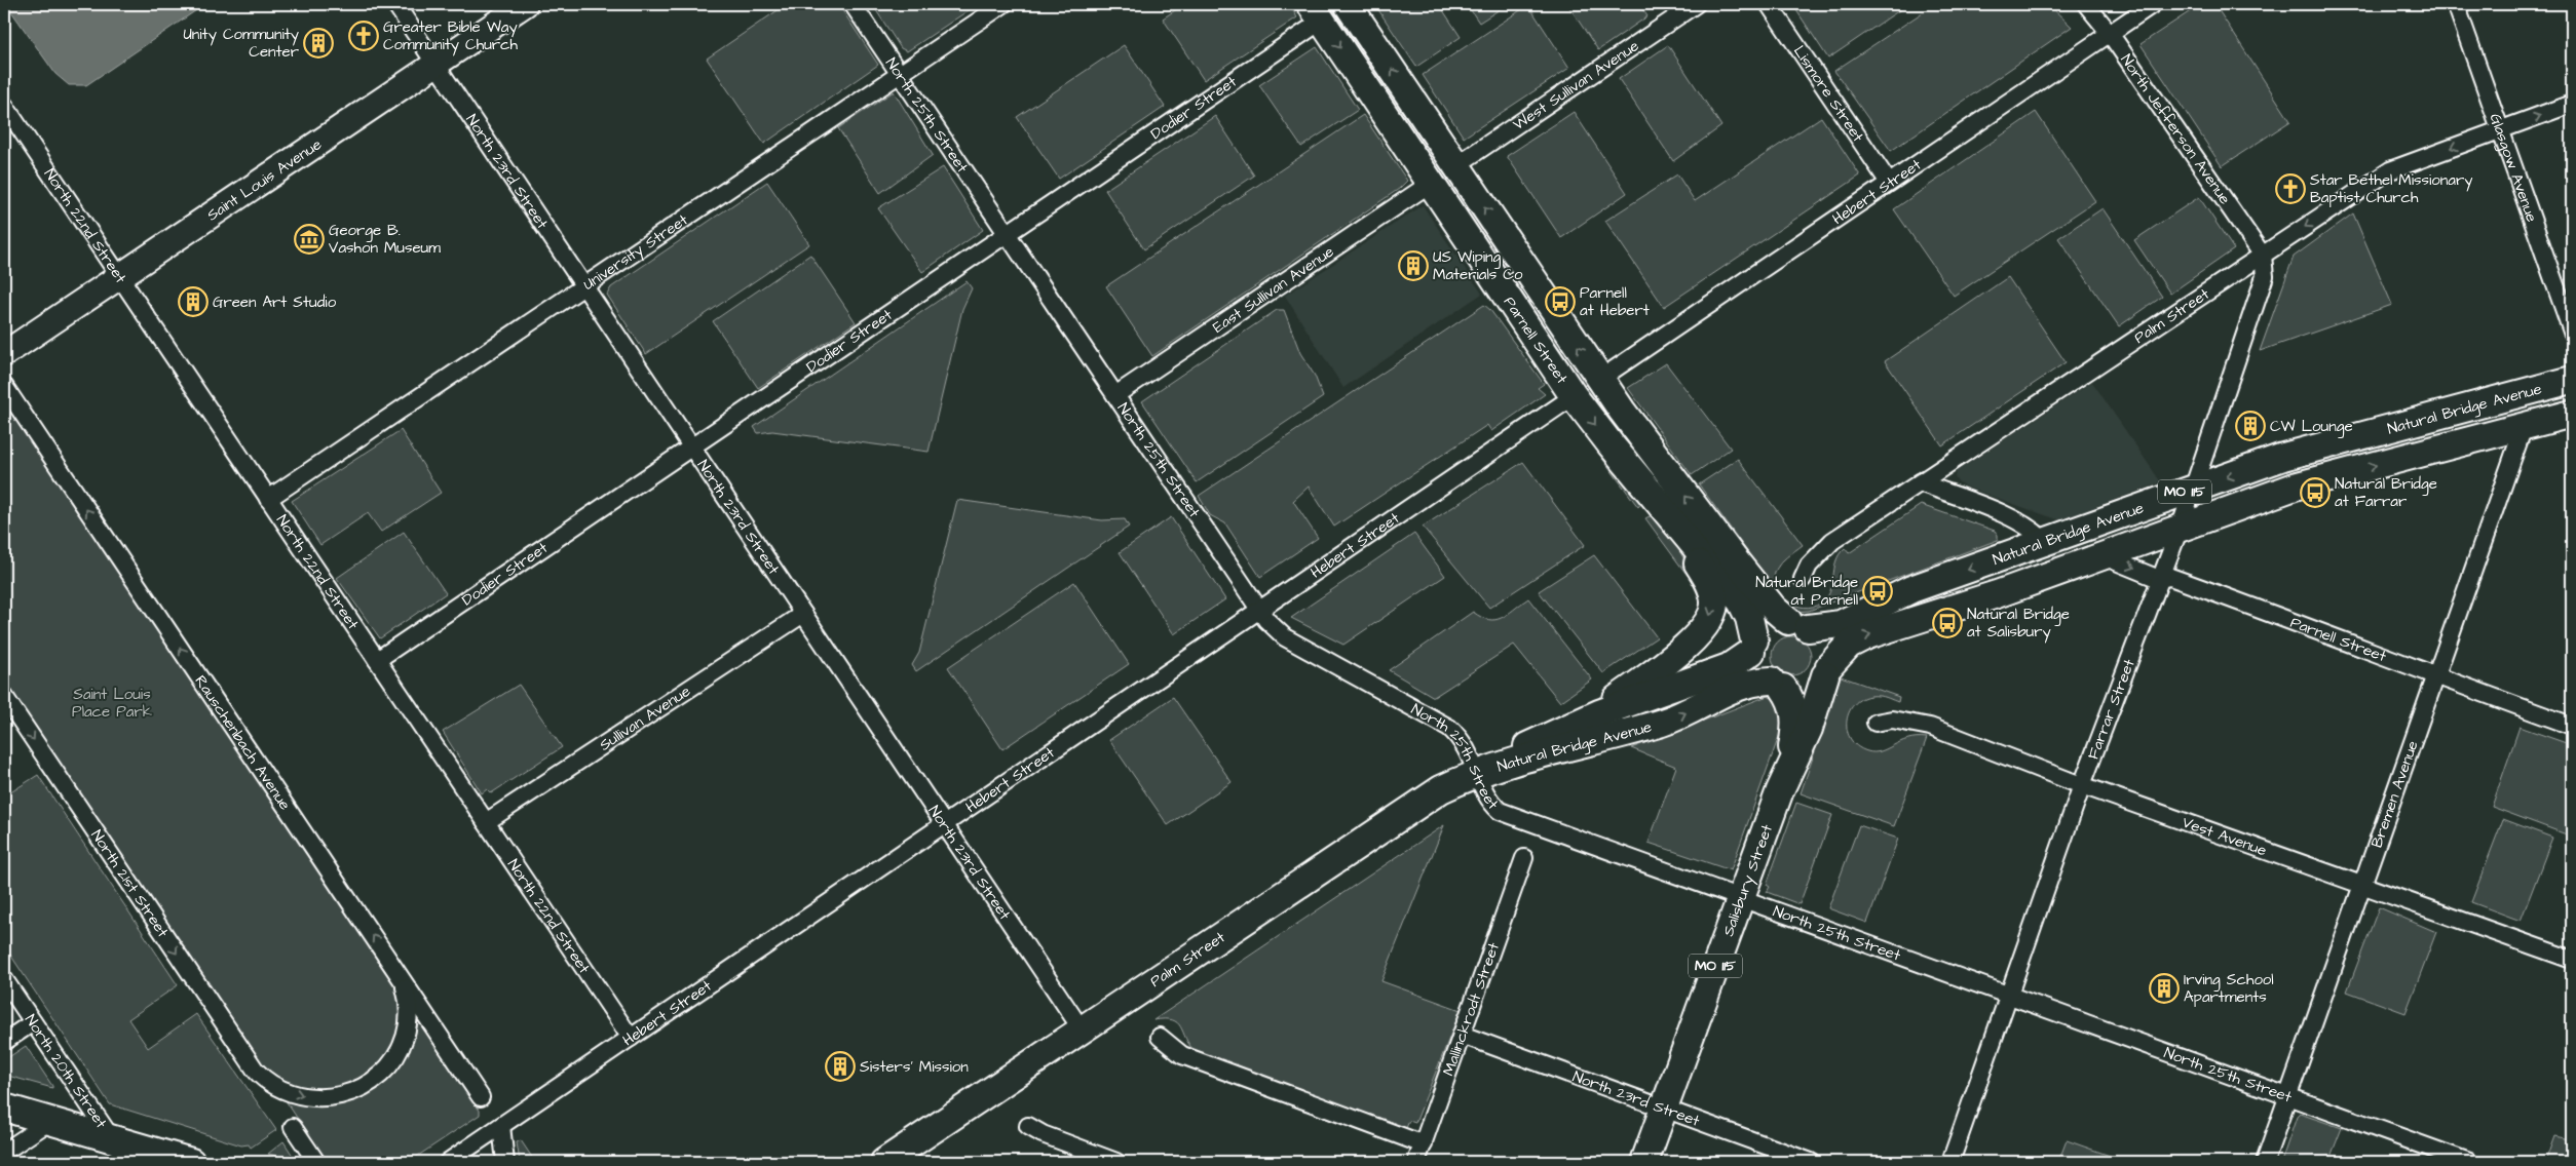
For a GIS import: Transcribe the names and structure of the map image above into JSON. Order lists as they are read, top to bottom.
{
  "streets": {
    "main road": [
      "Palm Street",
      "Parnell Street",
      "Natural Bridge Avenue",
      "MO 115",
      "Salisbury Street"
    ],
    "street": [
      "West Sullivan Avenue",
      "Lismore Street",
      "Dodier Street",
      "North 25th Street",
      "North Jefferson Avenue",
      "Glasgow Avenue",
      "North 23rd Street",
      "Saint Louis Avenue",
      "Hebert Street",
      "North 22nd Street",
      "University Street",
      "East Sullivan Avenue",
      "Farrar Street",
      "Sullivan Avenue",
      "Rauschenbach Avenue",
      "Bremen Avenue",
      "Vest Avenue",
      "North 21st Street",
      "Mallinckrodt Street",
      "North 20th Street"
    ]
  },
  "crossings": [
    ["West Sullivan Avenue", "Parnell Street"],
    ["Lismore Street", "Hebert Street"],
    ["Dodier Street", "North 25th Street"],
    ["Dodier Street", "North 23rd Street"],
    ["Dodier Street", "North 22nd Street"],
    ["Dodier Street", "Parnell Street"],
    ["North 25th Street", "Hebert Street"],
    ["North 25th Street", "University Street"],
    ["North 25th Street", "East Sullivan Avenue"],
    ["North 25th Street", "Palm Street"],
    ["North 25th Street", "Natural Bridge Avenue"],
    ["North 25th Street", "Farrar Street"],
    ["North 25th Street", "Bremen Avenue"],
    ["North 25th Street", "Salisbury Street"],
    ["North Jefferson Avenue", "Hebert Street"],
    ["North Jefferson Avenue", "Palm Street"],
    ["North Jefferson Avenue", "Farrar Street"],
    ["Glasgow Avenue", "Palm Street"],
    ["North 23rd Street", "Saint Louis Avenue"],
    ["North 23rd Street", "Hebert Street"],
    ["North 23rd Street", "University Street"],
    ["North 23rd Street", "Palm Street"],
    ["North 23rd Street", "Sullivan Avenue"],
    ["North 23rd Street", "Salisbury Street"],
    ["North 23rd Street", "Mallinckrodt Street"],
    ["Saint Louis Avenue", "North 22nd Street"],
    ["Hebert Street", "North 22nd Street"],
    ["Hebert Street", "Parnell Street"],
    ["North 22nd Street", "University Street"],
    ["North 22nd Street", "Sullivan Avenue"],
    ["East Sullivan Avenue", "Parnell Street"],
    ["Palm Street", "Natural Bridge Avenue"],
    ["Palm Street", "Farrar Street"],
    ["Parnell Street", "Natural Bridge Avenue"],
    ["Parnell Street", "Farrar Street"],
    ["Parnell Street", "Bremen Avenue"],
    ["Parnell Street", "Salisbury Street"],
    ["Natural Bridge Avenue", "Farrar Street"],
    ["Natural Bridge Avenue", "Bremen Avenue"],
    ["Natural Bridge Avenue", "Salisbury Street"],
    ["Farrar Street", "Vest Avenue"],
    ["Rauschenbach Avenue", "North 21st Street"],
    ["Bremen Avenue", "Vest Avenue"]
  ],
  "one_way": ["Rauschenbach Avenue"],
  "parks": ["Saint Louis Place Park"],
  "places": {
    "church": ["Greater Bible Way Community Church", "Star Bethel Missionary Baptist Church"],
    "building": [
      "Unity Community Center",
      "US Wiping Materials Co",
      "Green Art Studio",
      "CW Lounge",
      "Irving School Apartments",
      "Sisters' Mission"
    ],
    "museum": ["George B. Vashon Museum"],
    "bus stop": [
      "Parnell at Hebert",
      "Natural Bridge at Farrar",
      "Natural Bridge at Parnell",
      "Natural Bridge at Salisbury"
    ]
  }
}
